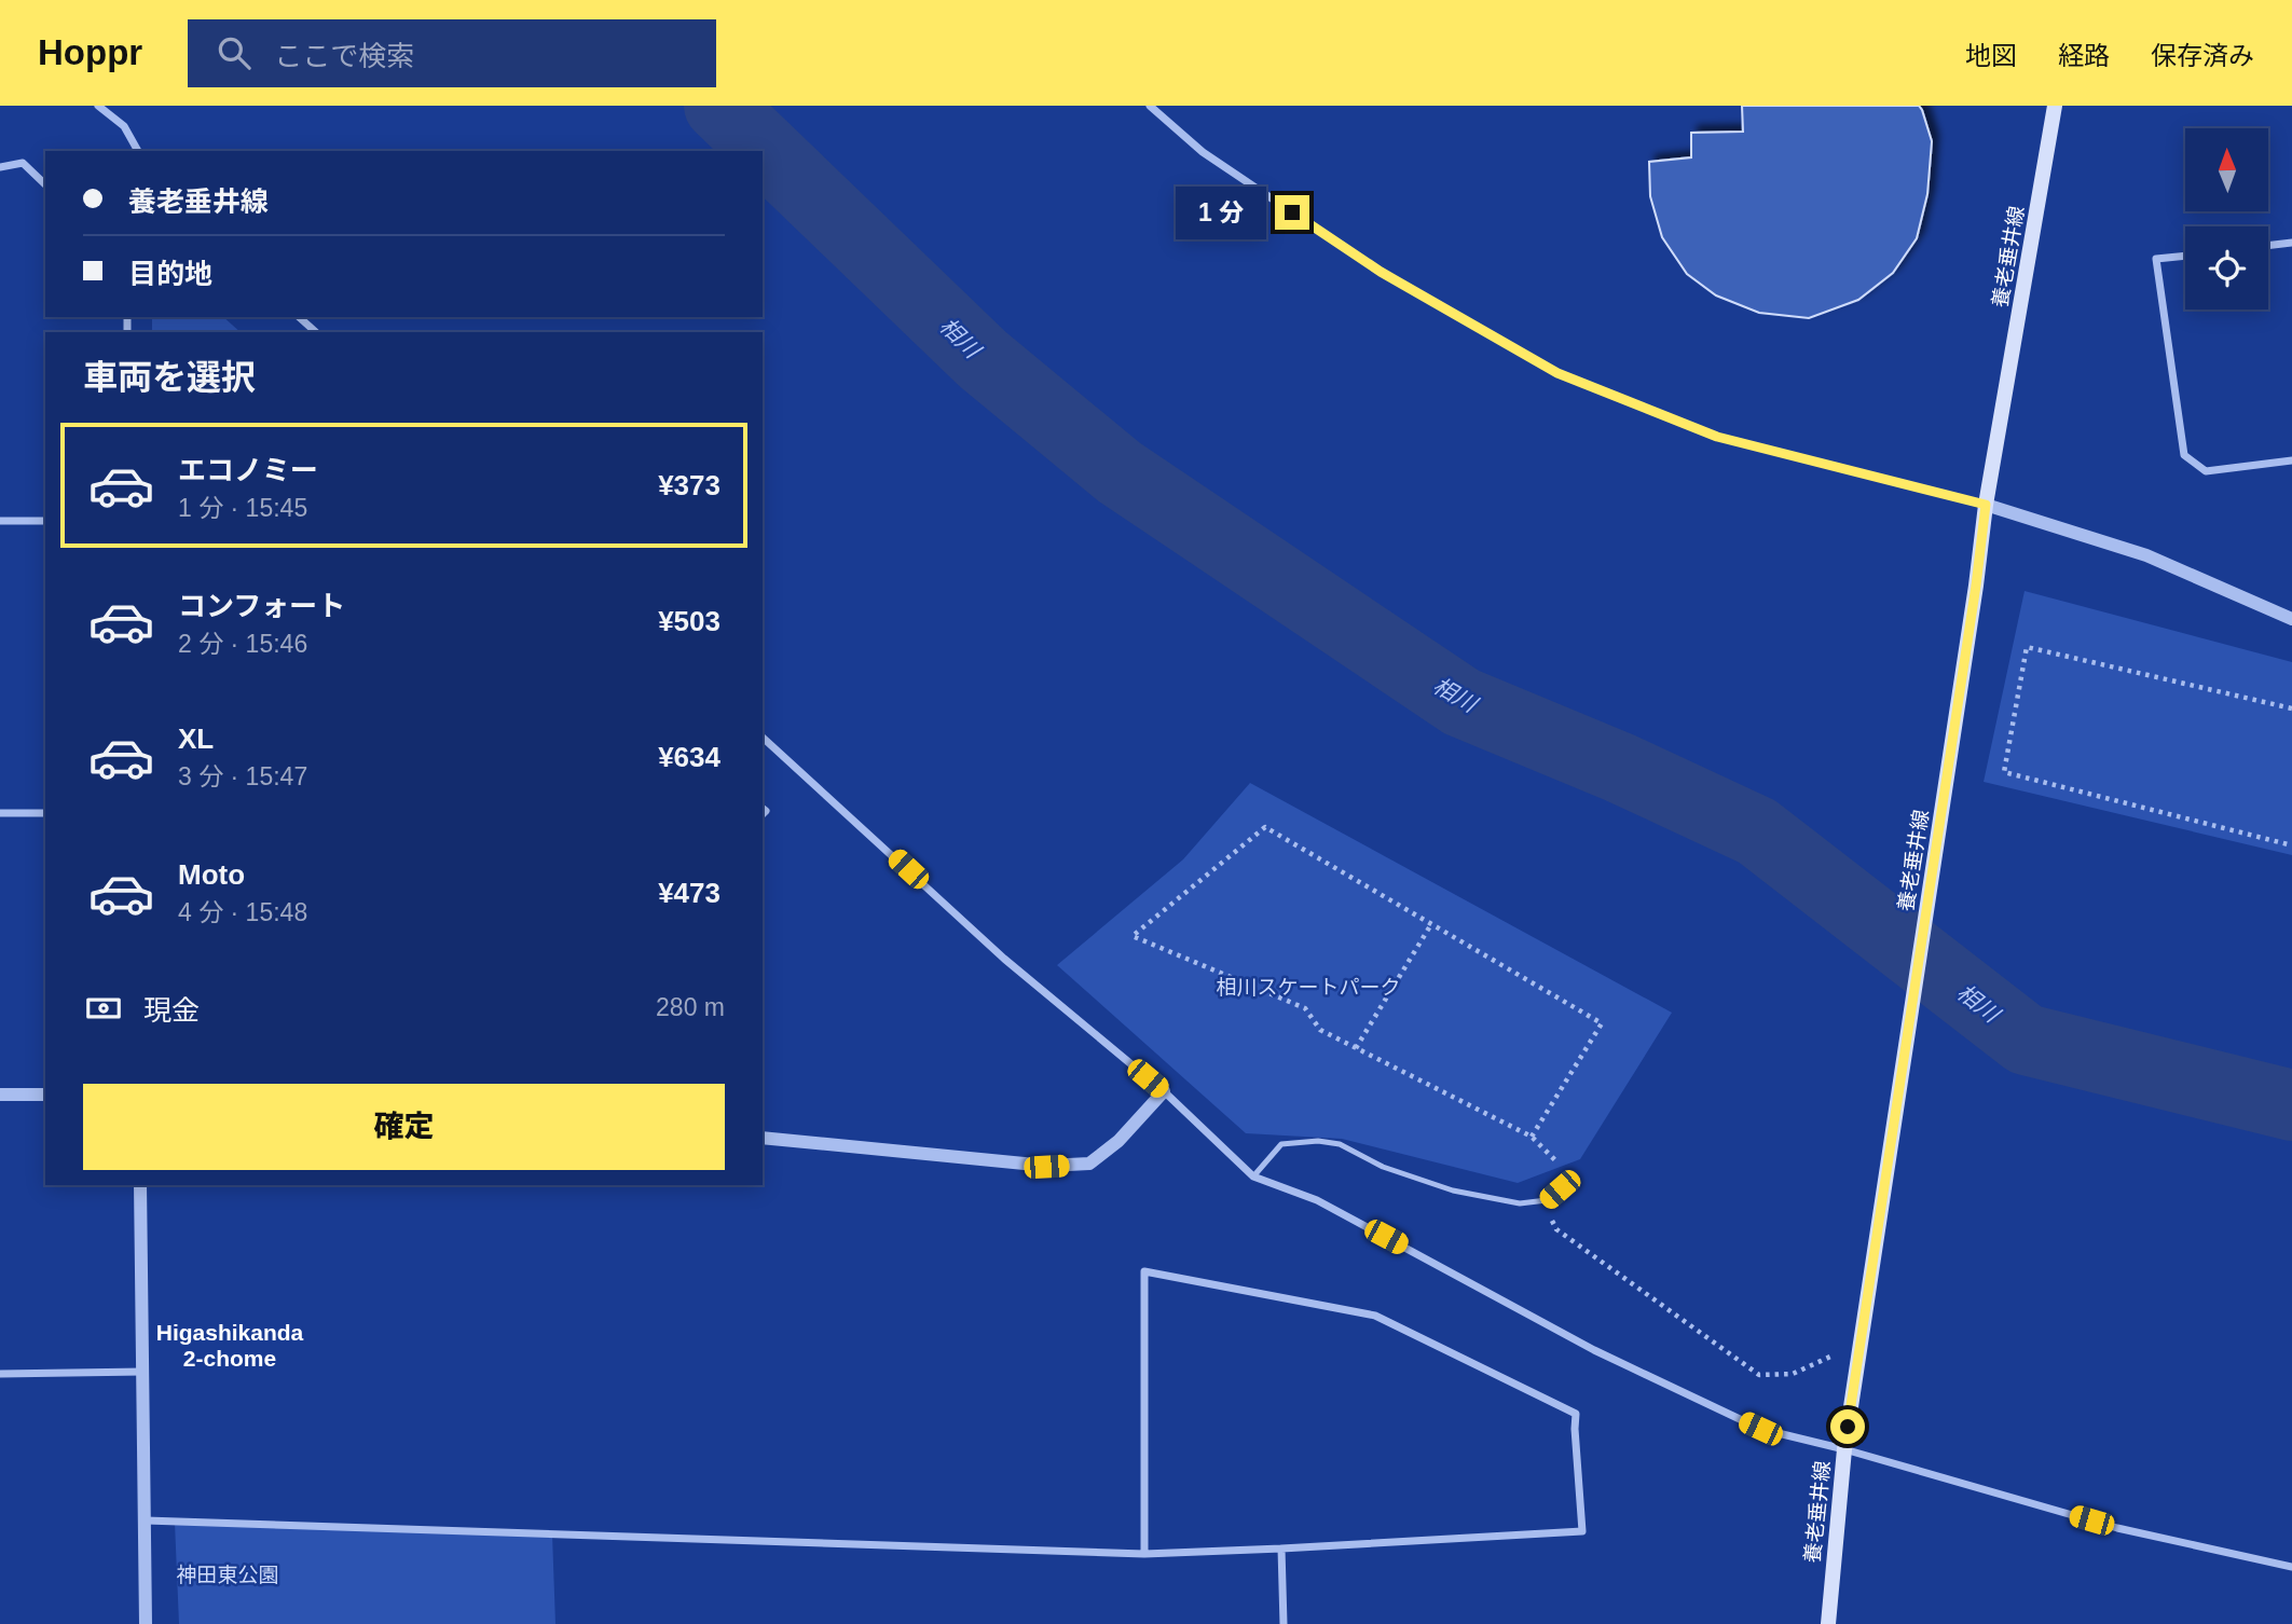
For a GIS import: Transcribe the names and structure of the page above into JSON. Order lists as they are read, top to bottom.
{
  "streets": {
    "main road": ["養老垂井線"]
  },
  "districts": ["Higashikanda 2-chome"],
  "water": ["相川"],
  "parks": ["相川スケートパーク", "神田東公園"],
  "north": "top",
  "page": {
    "header": "Hoppr",
    "search": "ここで検索",
    "nav": ["地図", "経路", "保存済み"],
    "banner": ["養老垂井線", "目的地"],
    "bubble": "1 分",
    "heading": "車両を選択",
    "list": [
      {
        "name": "エコノミー",
        "note": "1 分 · 15:45",
        "value": "¥373"
      },
      {
        "name": "コンフォート",
        "note": "2 分 · 15:46",
        "value": "¥503"
      },
      {
        "name": "XL",
        "note": "3 分 · 15:47",
        "value": "¥634"
      },
      {
        "name": "Moto",
        "note": "4 分 · 15:48",
        "value": "¥473"
      }
    ],
    "pay": ["現金", "280 m"],
    "buttons": "確定"
  }
}
